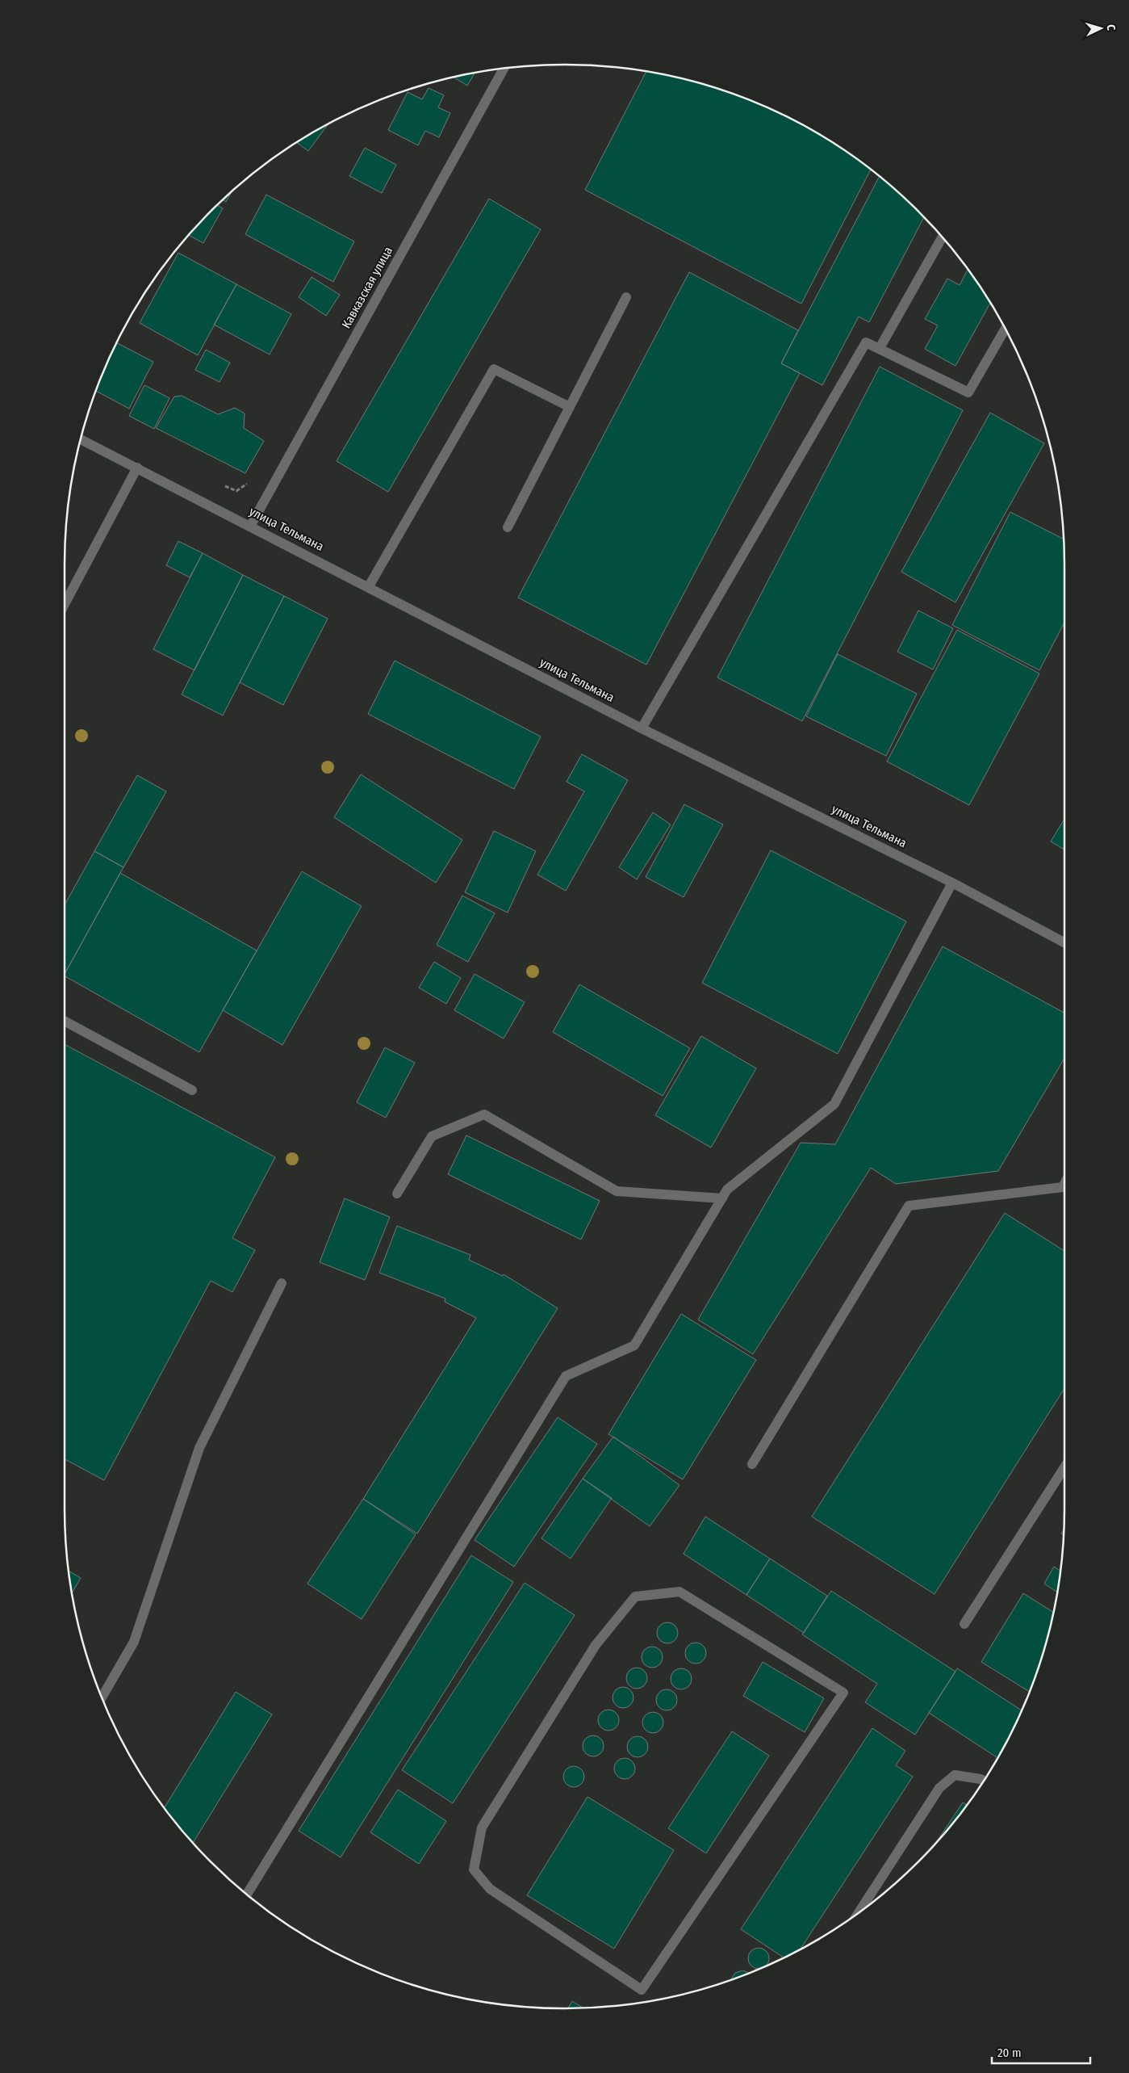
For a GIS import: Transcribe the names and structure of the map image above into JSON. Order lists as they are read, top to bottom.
{
  "streets": {
    "street": ["Кавказская улица", "улица Тельмана"]
  },
  "crossings": [
    ["Кавказская улица", "улица Тельмана"]
  ],
  "scale_bar": "20 m",
  "north": "right"
}
